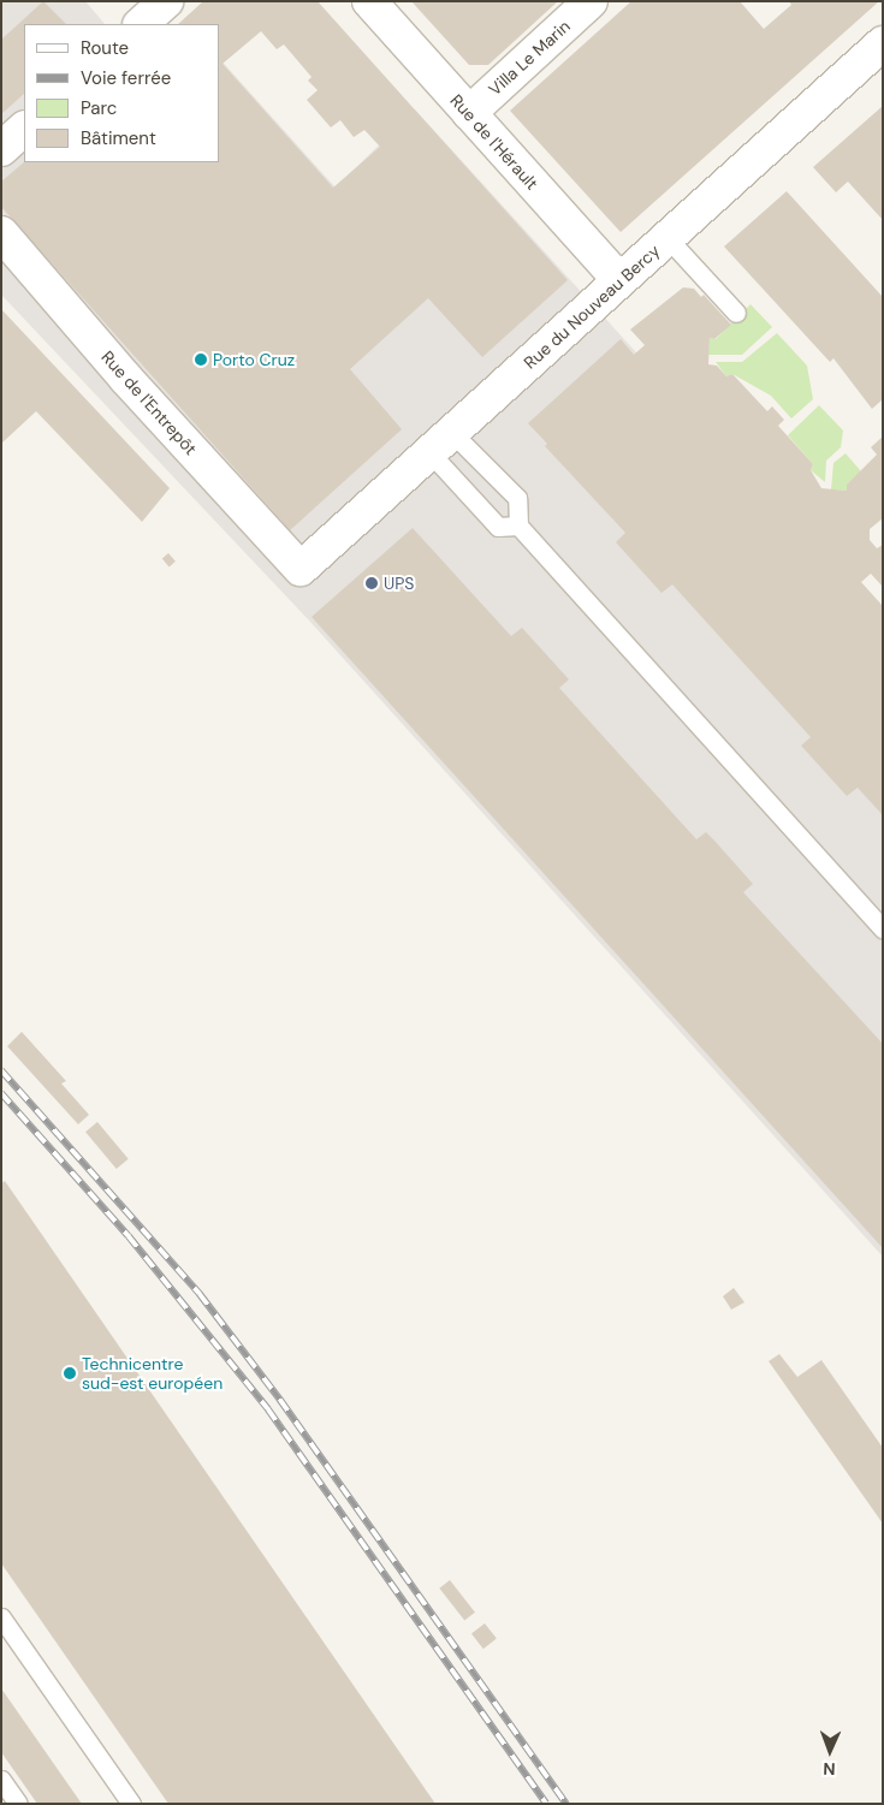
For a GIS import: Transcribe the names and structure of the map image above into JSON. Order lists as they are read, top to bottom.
{
  "streets": {
    "street": [
      "Villa Le Marin",
      "Rue de l'Hérault",
      "Rue du Nouveau Bercy",
      "Rue de l'Entrepôt"
    ]
  },
  "crossings": [
    ["Villa Le Marin", "Rue de l'Hérault"],
    ["Rue de l'Hérault", "Rue du Nouveau Bercy"],
    ["Rue du Nouveau Bercy", "Rue de l'Entrepôt"]
  ],
  "places": ["Porto Cruz", "UPS", "Technicentre sud-est européen"],
  "legend": [
    "Route",
    "Voie ferrée",
    "Parc",
    "Bâtiment"
  ],
  "north": "bottom"
}
